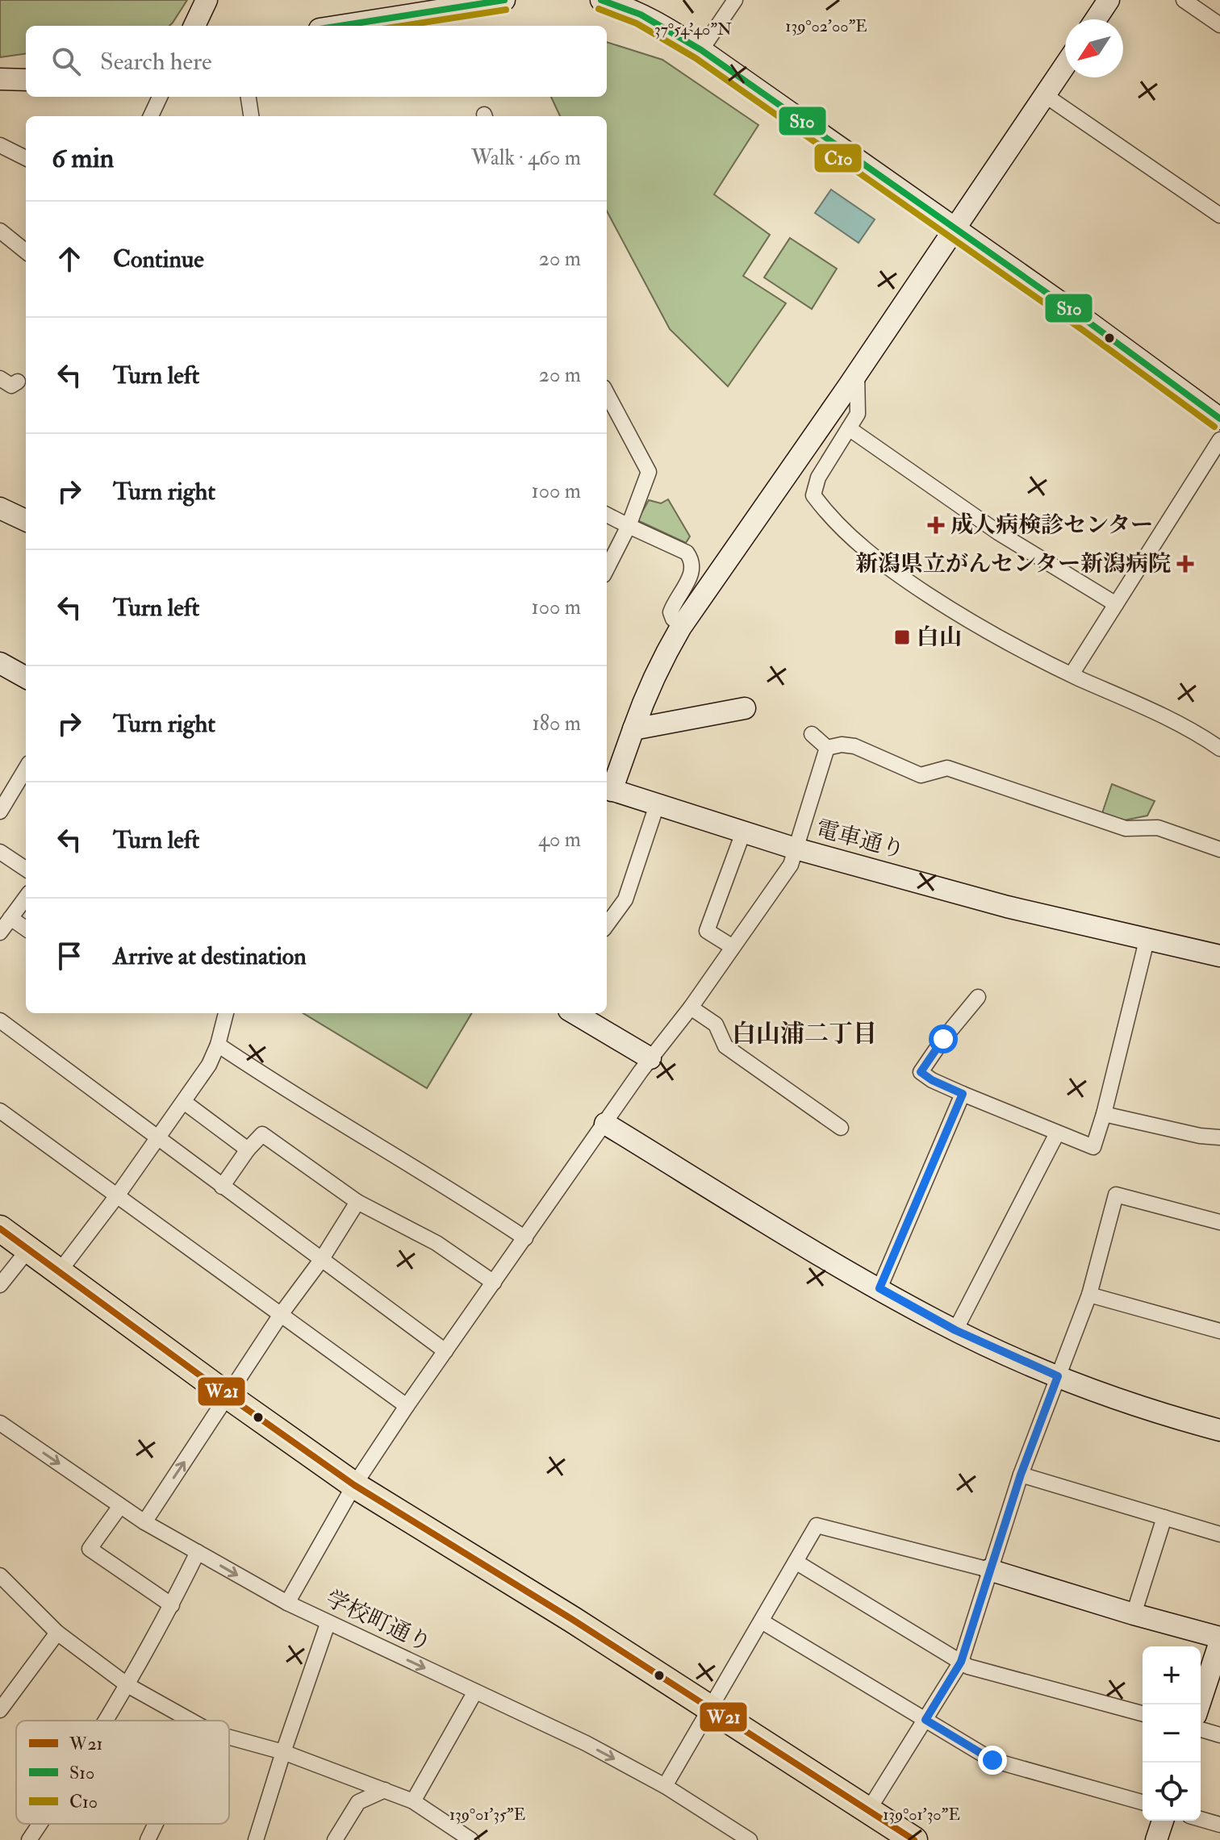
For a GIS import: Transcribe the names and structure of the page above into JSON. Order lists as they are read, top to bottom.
{
  "streets": {
    "street": ["電車通り", "学校町通り"]
  },
  "one_way": ["学校町通り"],
  "districts": ["白山浦二丁目"],
  "places": {
    "health": ["成人病検診センター", "新潟県立がんセンター新潟病院"],
    "transit": ["白山"]
  },
  "lines": ["transit line S10", "transit line C10", "transit line W21"],
  "legend": ["W21", "S10", "C10"],
  "north": "bottom left",
  "page": {
    "search": "Search here",
    "heading": ["6 min", "Walk · 460 m"],
    "list": [
      ["Continue", "20 m"],
      ["Turn left", "20 m"],
      ["Turn right", "100 m"],
      ["Turn left", "100 m"],
      ["Turn right", "180 m"],
      ["Turn left", "40 m"],
      "Arrive at destination"
    ],
    "map_buttons": ["+", "−"]
  },
  "coordinates": [
    "139°02'00\"E",
    "37°54'40\"N",
    "139°01'35\"E",
    "139°01'30\"E"
  ]
}
